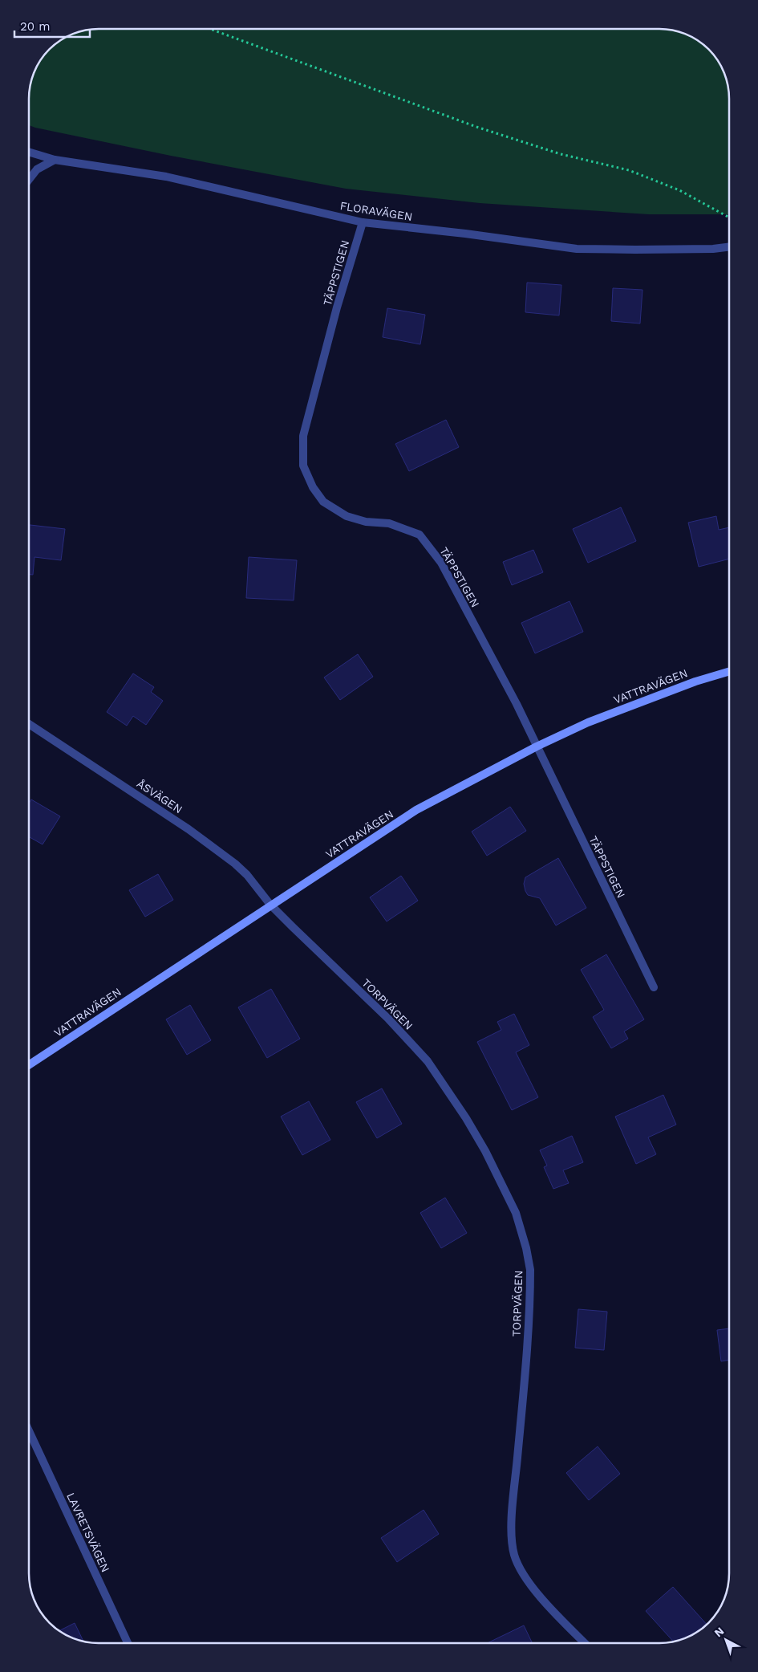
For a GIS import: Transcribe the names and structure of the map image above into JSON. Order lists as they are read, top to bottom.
{
  "streets": {
    "street": [
      "FLORAVÄGEN",
      "TÄPPSTIGEN",
      "VATTRAVÄGEN",
      "ÅSVÄGEN",
      "TORPVÄGEN",
      "LAVRETSVÄGEN"
    ]
  },
  "crossings": [
    ["FLORAVÄGEN", "TÄPPSTIGEN"],
    ["TÄPPSTIGEN", "VATTRAVÄGEN"],
    ["VATTRAVÄGEN", "ÅSVÄGEN"],
    ["VATTRAVÄGEN", "TORPVÄGEN"],
    ["ÅSVÄGEN", "TORPVÄGEN"]
  ],
  "scale_bar": "20 m",
  "north": "top left"
}
